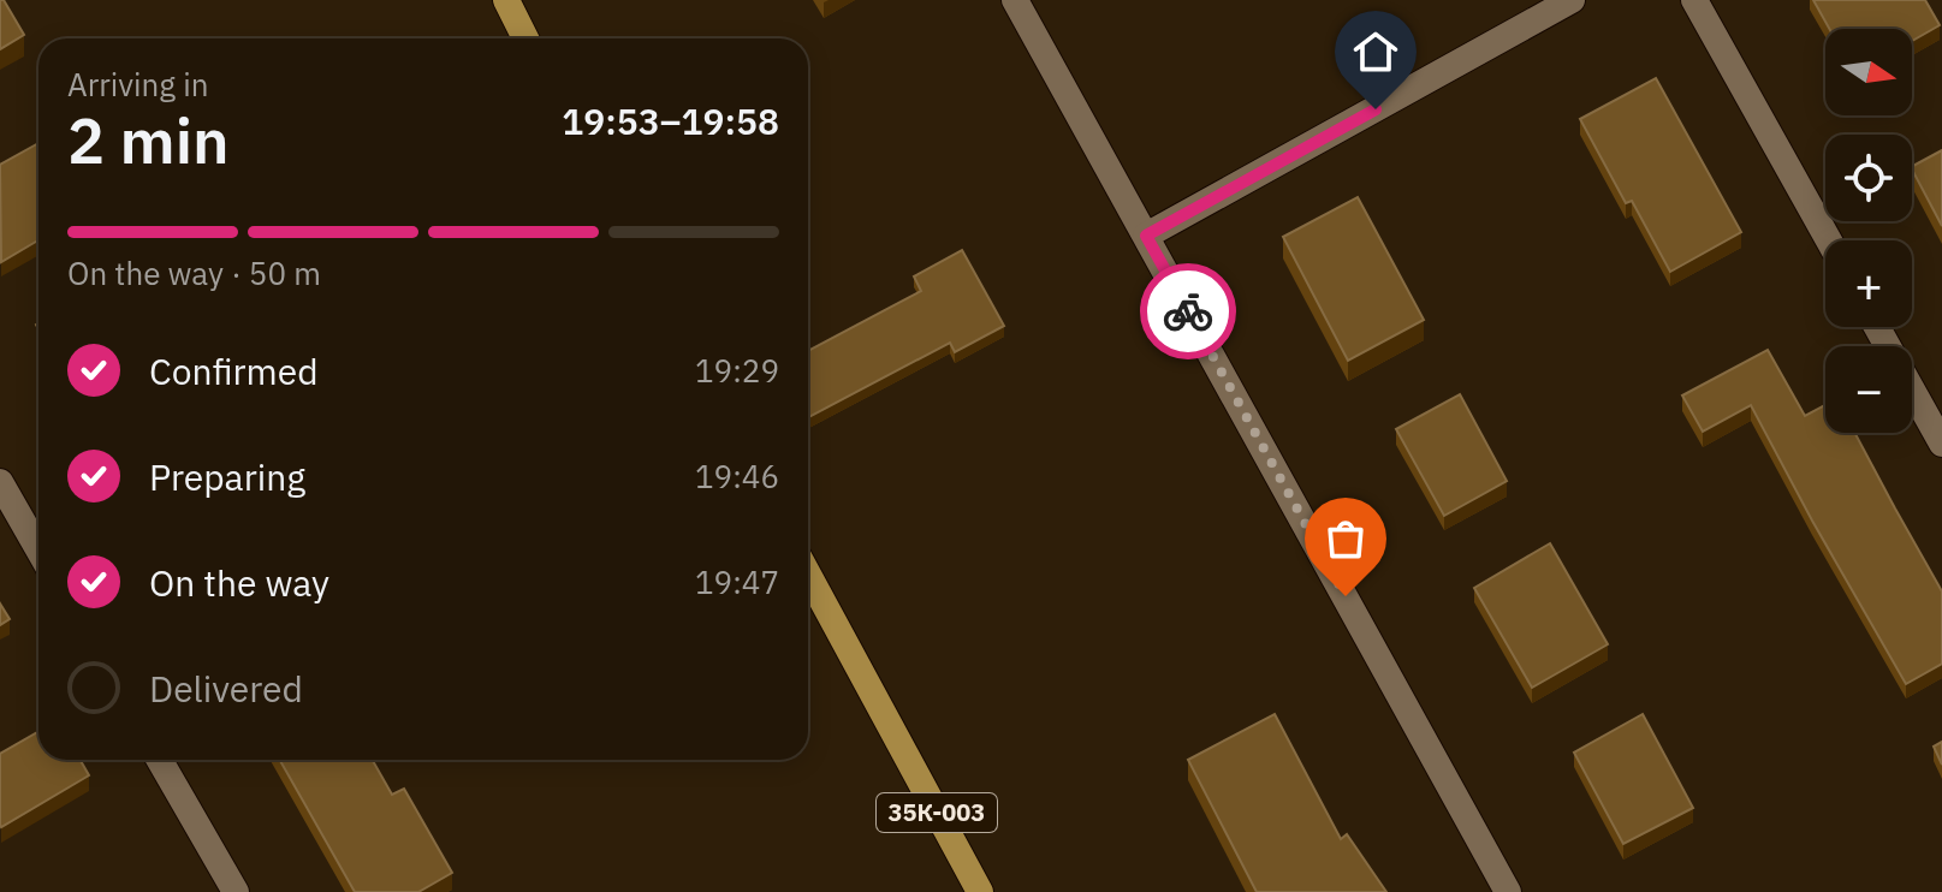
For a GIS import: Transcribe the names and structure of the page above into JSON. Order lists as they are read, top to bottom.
{
  "streets": {
    "main road": ["35К-003"]
  },
  "north": "right",
  "page": {
    "map_buttons": ["+", "−"],
    "heading": ["2 min", "Arriving in", "19:53–19:58"],
    "bar": "On the way · 50 m",
    "list": [
      ["Confirmed", "19:29"],
      ["Preparing", "19:46"],
      ["On the way", "19:47"],
      "Delivered"
    ]
  }
}
